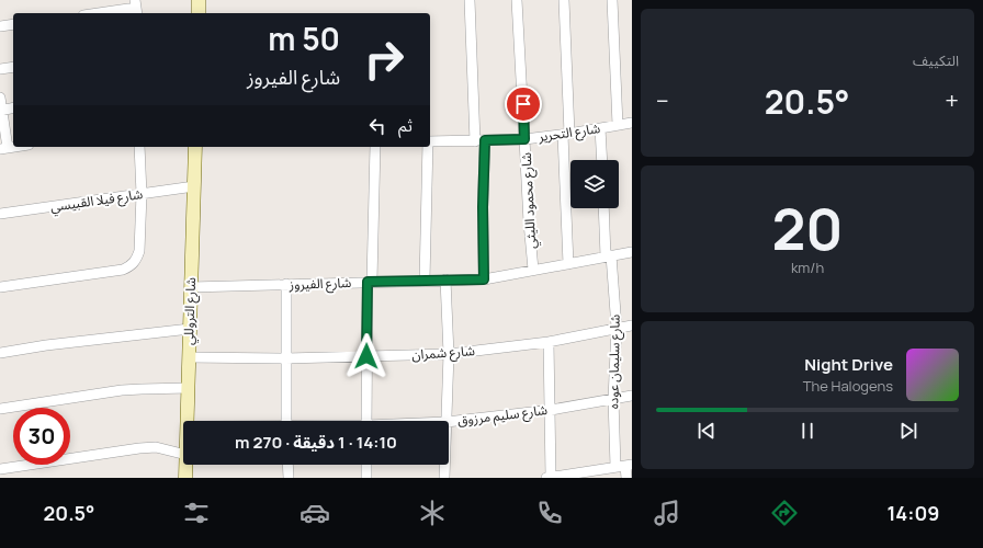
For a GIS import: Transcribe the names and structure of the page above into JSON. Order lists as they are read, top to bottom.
{
  "streets": {
    "street": [
      "شارع التحرير",
      "شارع فيلا القبيسي",
      "شارع محمود الليثي",
      "شارع الفيروز",
      "شارع التروللي",
      "شارع شمران",
      "شارع سليمان عوده",
      "شارع سليم مرزوق"
    ]
  },
  "crossings": [
    ["شارع التحرير", "شارع محمود الليثي"],
    ["شارع فيلا القبيسي", "شارع التروللي"],
    ["شارع محمود الليثي", "شارع الفيروز"],
    ["شارع الفيروز", "شارع التروللي"],
    ["شارع الفيروز", "شارع سليمان عوده"],
    ["شارع التروللي", "شارع شمران"],
    ["شارع شمران", "شارع سليمان عوده"],
    ["شارع سليمان عوده", "شارع سليم مرزوق"]
  ],
  "page": {
    "tile": [
      "التكييف",
      ["20", "km/h"]
    ],
    "turn": ["50 m", "شارع الفيروز"],
    "heat": ["−", "20.5°", "+"],
    "then": "ثم",
    "song": ["Night Drive", "The Halogens"],
    "limit": "30",
    "trip": "14:10 · 1 دقيقة · 270 m",
    "tabs": ["14:09", "20.5°"]
  }
}
